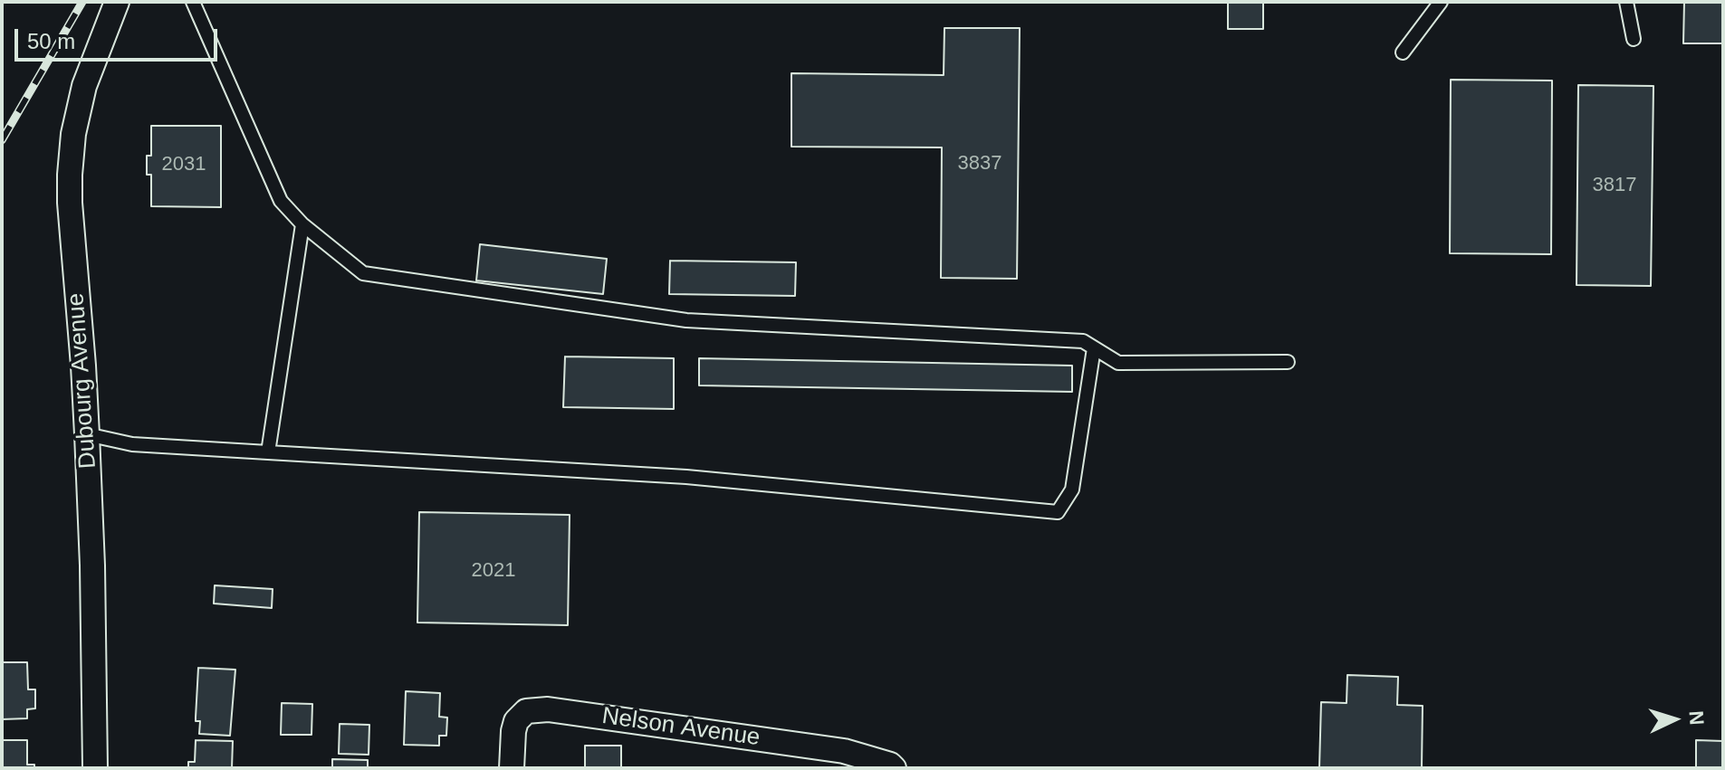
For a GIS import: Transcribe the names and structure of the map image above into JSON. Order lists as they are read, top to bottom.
{
  "streets": {
    "street": ["Dubourg Avenue", "Nelson Avenue"]
  },
  "house_numbers": [
    "3837",
    "2031",
    "3817",
    "2021"
  ],
  "scale_bar": "50 m",
  "north": "right"
}
